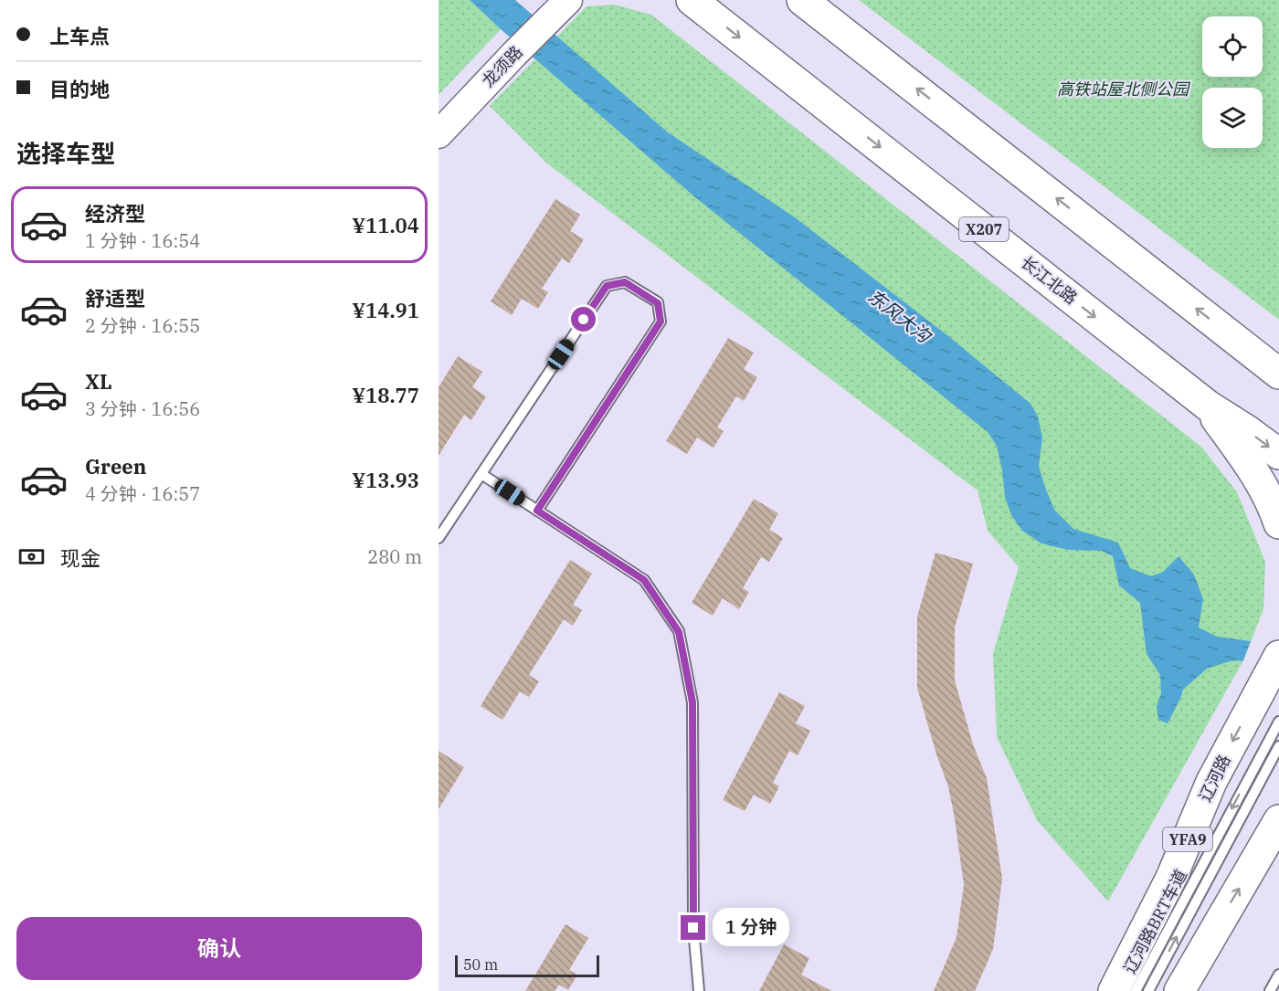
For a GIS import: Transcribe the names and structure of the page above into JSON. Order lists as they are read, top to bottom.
{
  "streets": {
    "main road": [
      "X207",
      "长江北路",
      "辽河路",
      "YFA9"
    ],
    "street": ["龙须路"],
    "lane": ["辽河路BRT车道"]
  },
  "water": ["东风大沟"],
  "parks": ["高铁站屋北侧公园"],
  "scale_bar": "50 m",
  "page": {
    "banner": ["上车点", "目的地"],
    "heading": "选择车型",
    "list": [
      {
        "name": "经济型",
        "note": "1 分钟 · 16:54",
        "value": "¥11.04"
      },
      {
        "name": "舒适型",
        "note": "2 分钟 · 16:55",
        "value": "¥14.91"
      },
      {
        "name": "XL",
        "note": "3 分钟 · 16:56",
        "value": "¥18.77"
      },
      {
        "name": "Green",
        "note": "4 分钟 · 16:57",
        "value": "¥13.93"
      }
    ],
    "pay": ["现金", "280 m"],
    "buttons": "确认",
    "bubble": "1 分钟",
    "scale": "50 m"
  }
}
